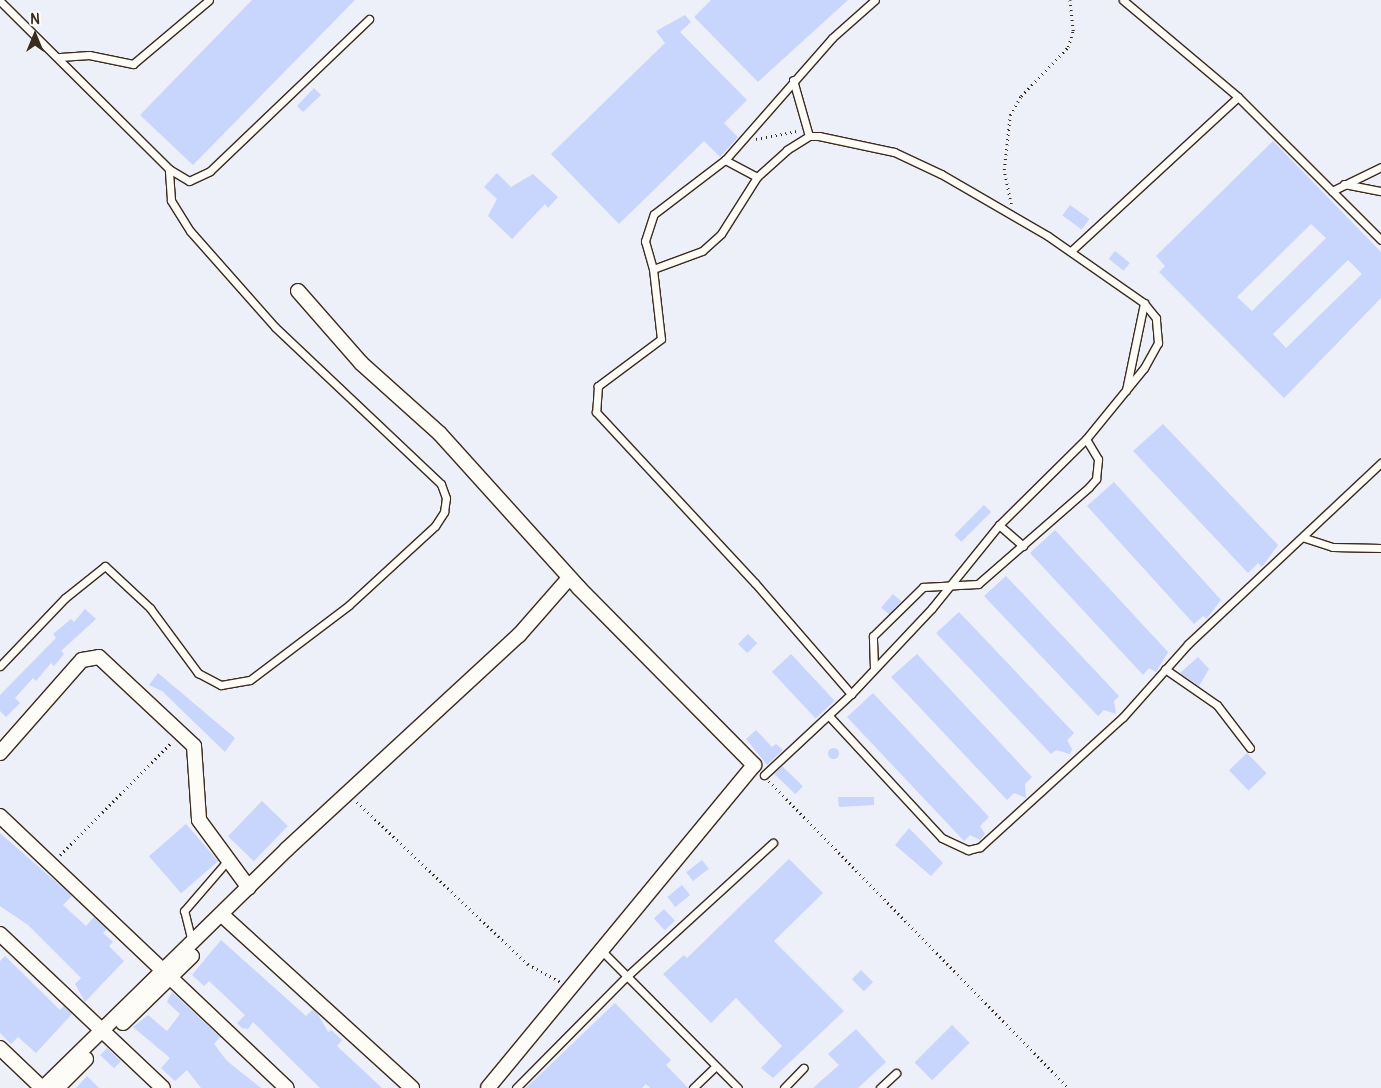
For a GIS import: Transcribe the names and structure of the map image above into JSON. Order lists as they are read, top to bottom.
{
  "north": "top"
}
